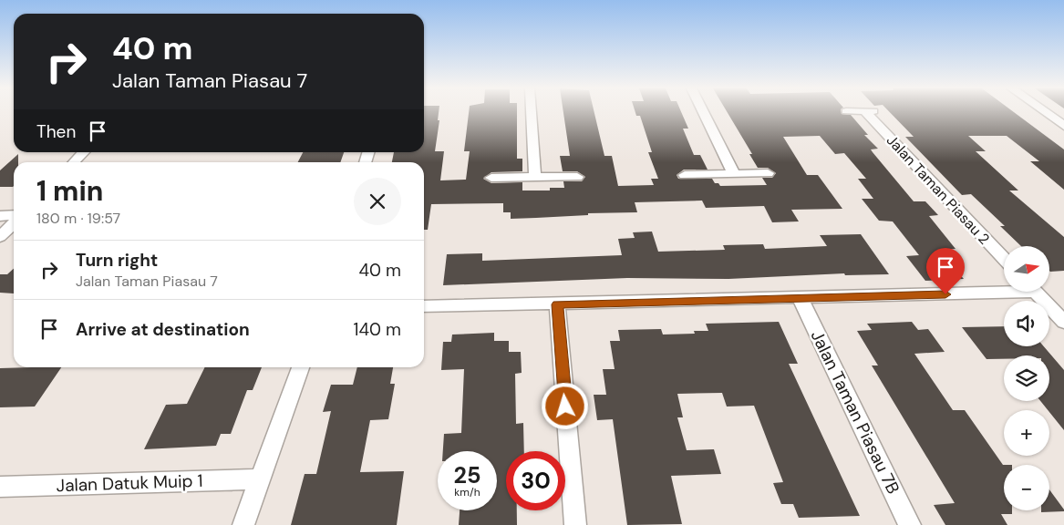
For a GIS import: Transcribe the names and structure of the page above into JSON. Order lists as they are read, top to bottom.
{
  "streets": {
    "street": ["Jalan Taman Piasau 2", "Jalan Taman Piasau 7B", "Jalan Datuk Muip 1"]
  },
  "north": "right",
  "page": {
    "turn": ["40 m", "Jalan Taman Piasau 7"],
    "then": "Then",
    "heading": ["1 min", "180 m · 19:57"],
    "list": [
      {
        "name": "Turn right",
        "note": "Jalan Taman Piasau 7",
        "value": "40 m"
      },
      {
        "name": "Arrive at destination",
        "value": "140 m"
      }
    ],
    "map_buttons": ["+", "−"],
    "speed": "25 km/h",
    "limit": "30"
  }
}
